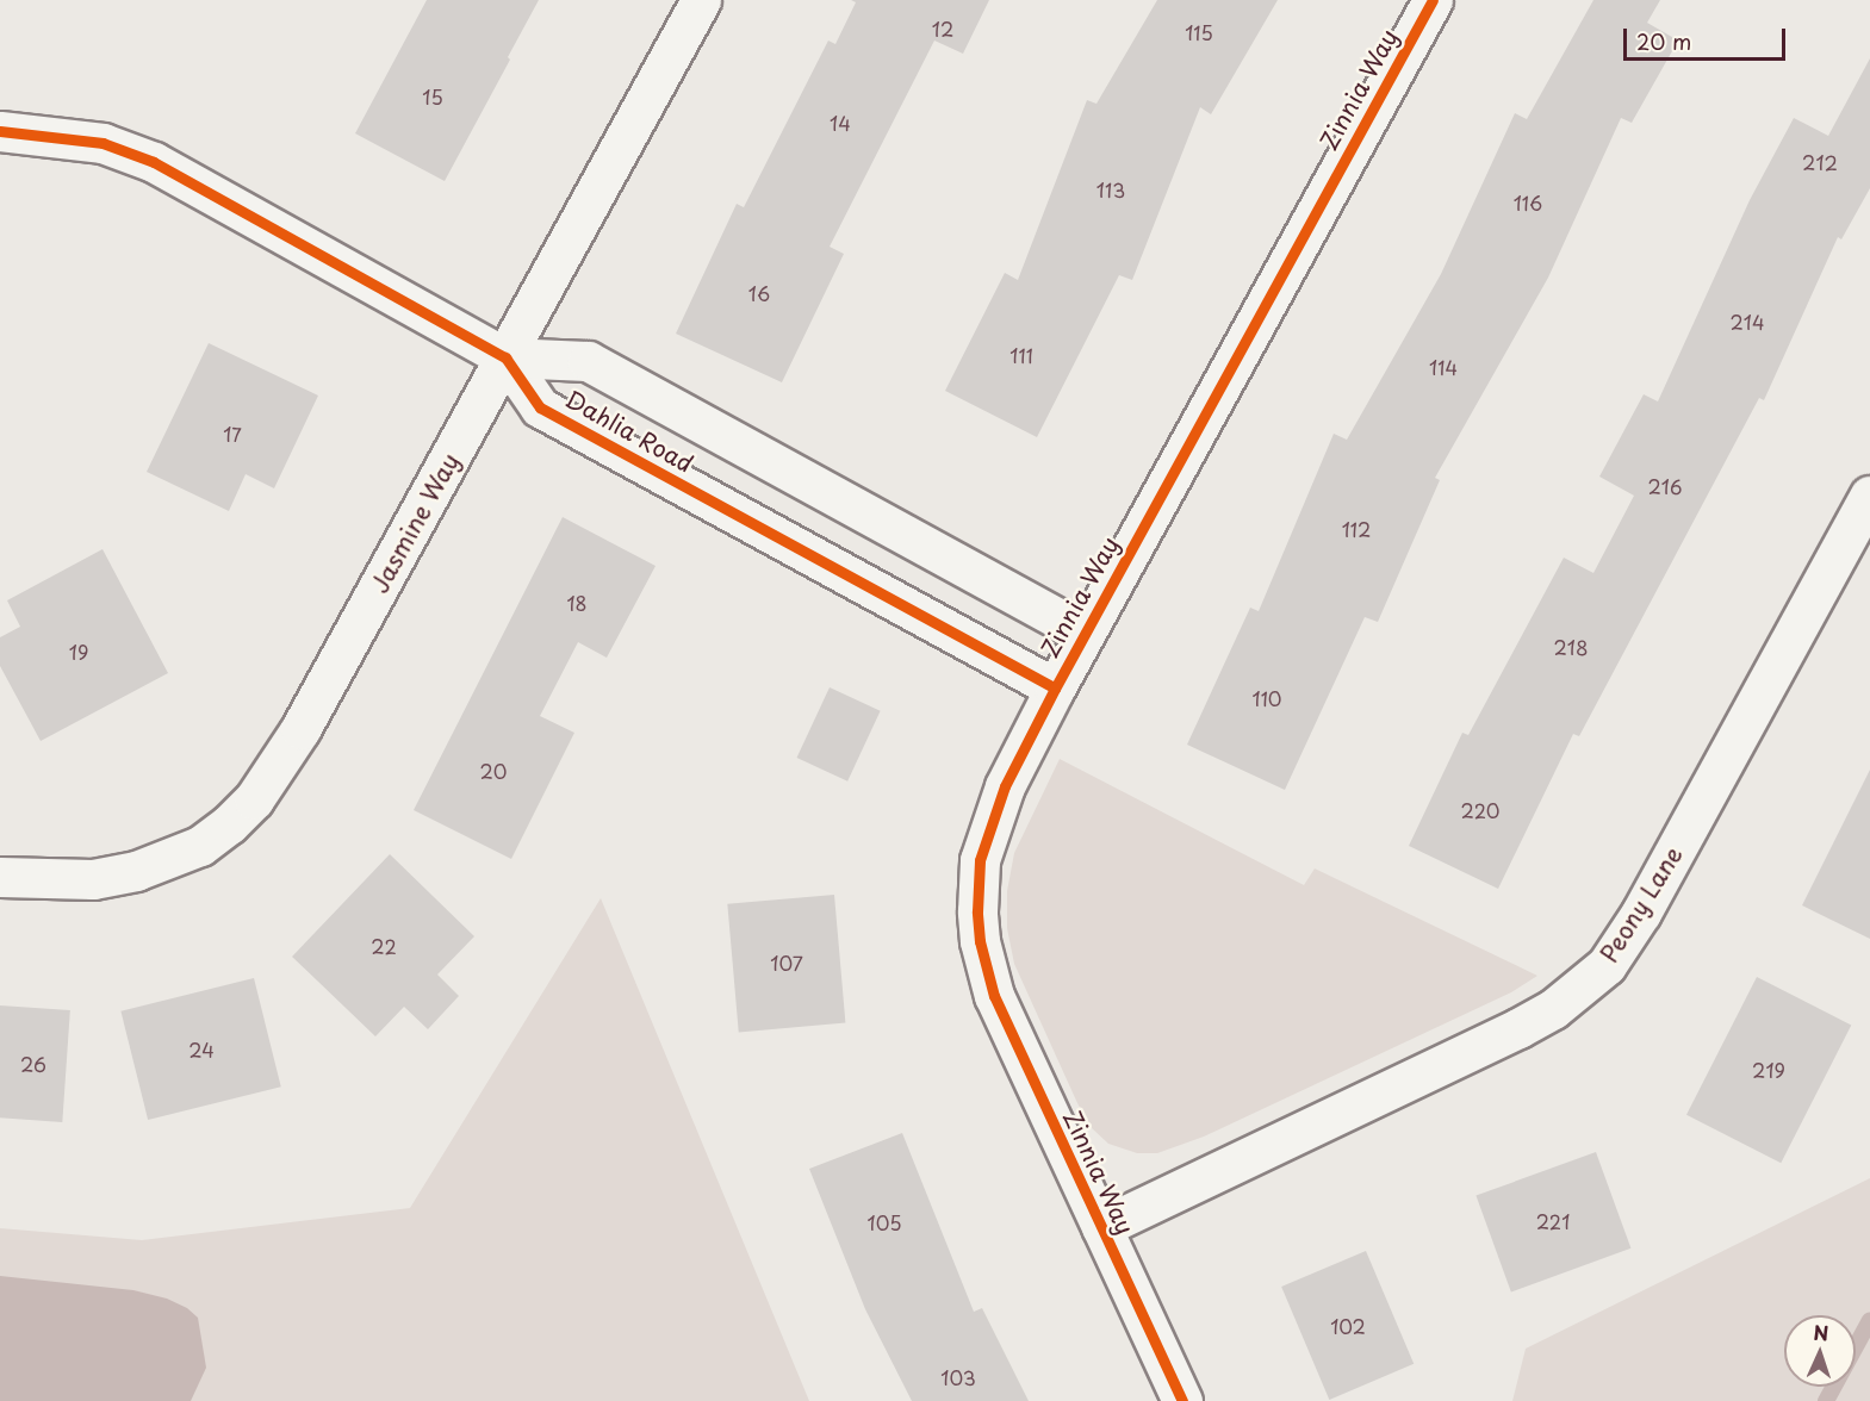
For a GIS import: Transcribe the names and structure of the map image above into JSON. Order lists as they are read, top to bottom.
{
  "streets": {
    "street": [
      "Zinnia Way",
      "Dahlia Road",
      "Jasmine Way",
      "Peony Lane"
    ]
  },
  "crossings": [
    ["Zinnia Way", "Dahlia Road"],
    ["Zinnia Way", "Peony Lane"],
    ["Dahlia Road", "Jasmine Way"]
  ],
  "house_numbers": [
    "12",
    "115",
    "15",
    "14",
    "212",
    "113",
    "116",
    "16",
    "214",
    "111",
    "114",
    "17",
    "216",
    "112",
    "18",
    "218",
    "19",
    "110",
    "20",
    "220",
    "22",
    "107",
    "24",
    "26",
    "219",
    "221",
    "105",
    "102",
    "103"
  ],
  "scale_bar": "20 m",
  "north": "top"
}
